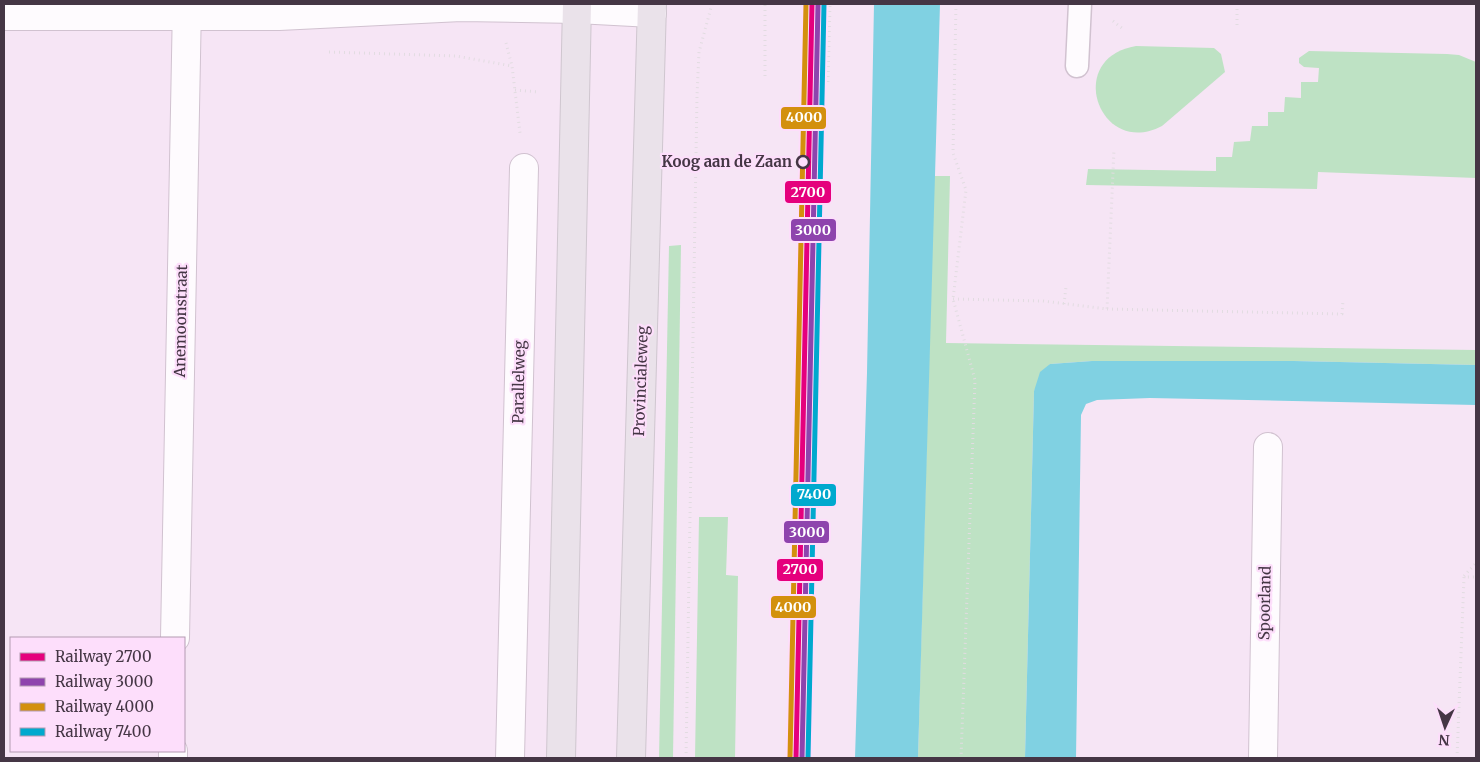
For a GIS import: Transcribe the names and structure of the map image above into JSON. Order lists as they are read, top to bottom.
{
  "streets": {
    "main road": ["Provincialeweg"],
    "street": ["Anemoonstraat", "Parallelweg", "Spoorland"]
  },
  "places": ["Koog aan de Zaan"],
  "lines": [
    "rail line 2700",
    "rail line 3000",
    "rail line 4000",
    "rail line 7400"
  ],
  "legend": [
    "Railway 2700",
    "Railway 3000",
    "Railway 4000",
    "Railway 7400"
  ],
  "north": "bottom"
}
